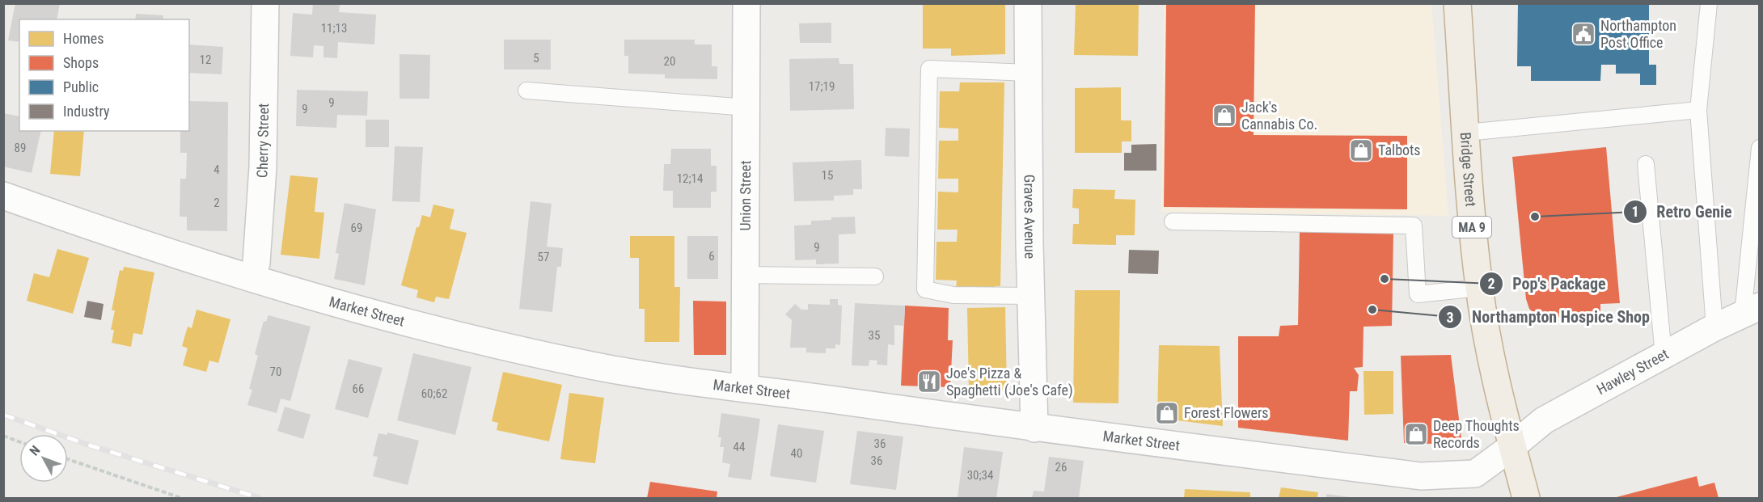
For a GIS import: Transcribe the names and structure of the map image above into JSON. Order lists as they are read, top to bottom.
{
  "streets": {
    "highway": ["Bridge Street", "MA 9"],
    "street": [
      "Cherry Street",
      "Union Street",
      "Graves Avenue",
      "Market Street",
      "Hawley Street"
    ]
  },
  "crossings": [
    ["Cherry Street", "Market Street"],
    ["Bridge Street", "MA 9"],
    ["Bridge Street", "Market Street"],
    ["Bridge Street", "Hawley Street"],
    ["Union Street", "Market Street"],
    ["Graves Avenue", "Market Street"],
    ["MA 9", "Market Street"],
    ["MA 9", "Hawley Street"],
    ["Market Street", "Hawley Street"]
  ],
  "places": {
    "public building": ["Northampton Post Office"],
    "shop": [
      "Jack's Cannabis Co.",
      "Talbots",
      "Forest Flowers",
      "Deep Thoughts Records"
    ],
    "other": ["Retro Genie", "Pop's Package", "Northampton Hospice Shop"],
    "restaurant": ["Joe's Pizza & Spaghetti (Joe's Cafe)"]
  },
  "house_numbers": [
    "11;13",
    "5",
    "12",
    "20",
    "17;19",
    "9",
    "9",
    "89",
    "4",
    "15",
    "12;14",
    "2",
    "69",
    "9",
    "6",
    "57",
    "35",
    "70",
    "66",
    "60;62",
    "36",
    "44",
    "40",
    "36",
    "26",
    "30;34"
  ],
  "legend": [
    "Homes",
    "Shops",
    "Public",
    "Industry"
  ],
  "north": "top left"
}
